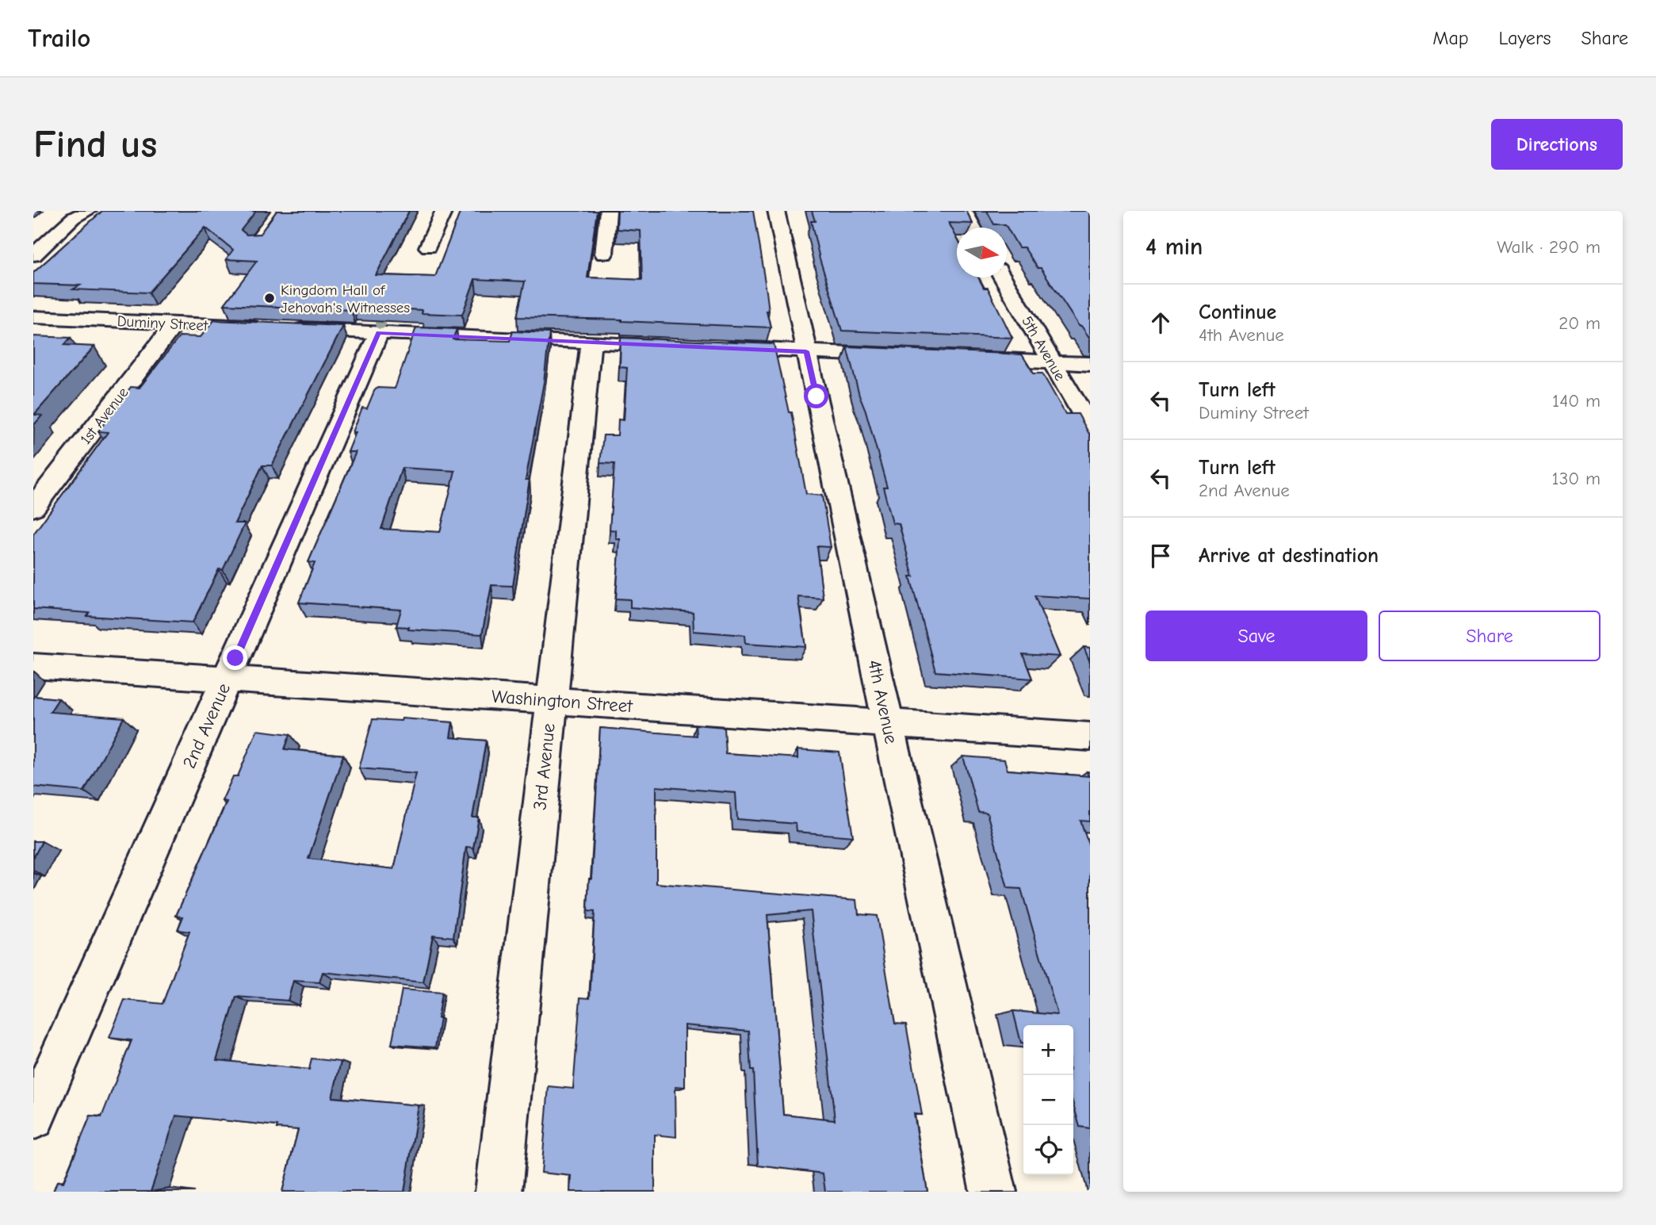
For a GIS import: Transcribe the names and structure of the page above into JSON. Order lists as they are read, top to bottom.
{
  "streets": {
    "street": [
      "Duminy Street",
      "5th Avenue",
      "1st Avenue",
      "Washington Street",
      "4th Avenue",
      "2nd Avenue",
      "3rd Avenue"
    ]
  },
  "crossings": [
    ["Duminy Street", "1st Avenue"],
    ["Washington Street", "4th Avenue"],
    ["Washington Street", "2nd Avenue"],
    ["Washington Street", "3rd Avenue"]
  ],
  "places": ["Kingdom Hall of Jehovah's Witnesses"],
  "north": "right",
  "page": {
    "header": "Trailo",
    "nav": ["Map", "Layers", "Share"],
    "buttons": [
      "Directions",
      ["Save", "Share"]
    ],
    "title": "Find us",
    "heading": ["4 min", "Walk · 290 m"],
    "list": [
      ["Continue", "4th Avenue", "20 m"],
      ["Turn left", "Duminy Street", "140 m"],
      ["Turn left", "2nd Avenue", "130 m"],
      "Arrive at destination"
    ],
    "map_buttons": ["+", "−"]
  }
}
